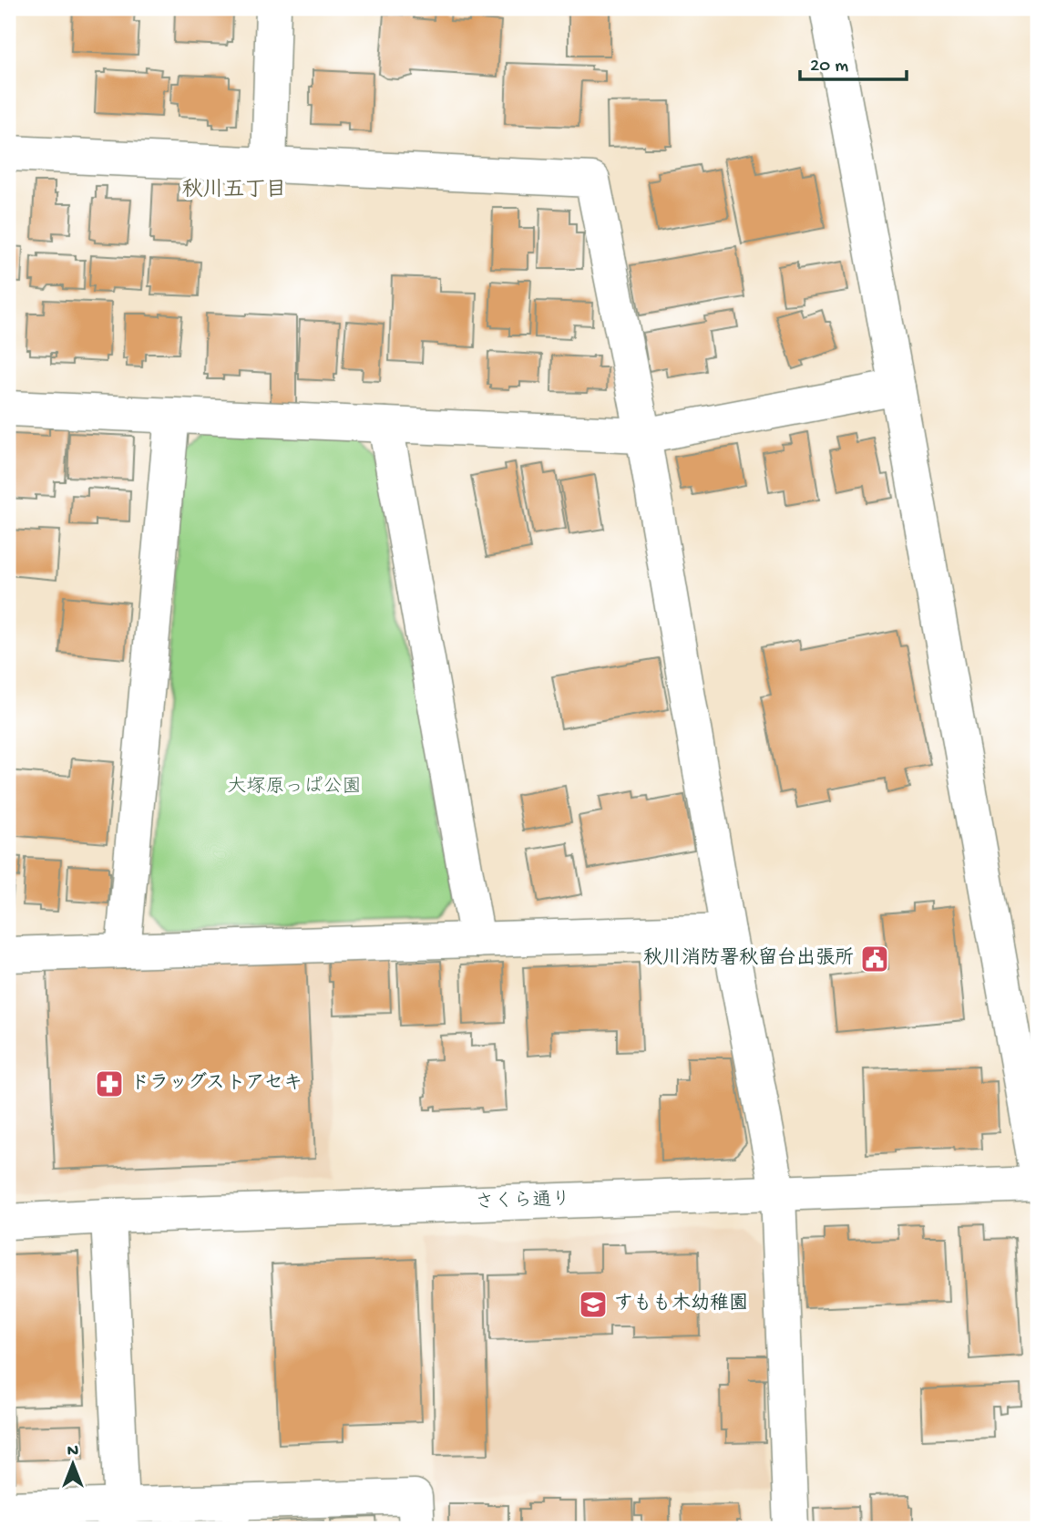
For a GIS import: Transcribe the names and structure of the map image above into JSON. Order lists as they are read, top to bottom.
{
  "streets": {
    "street": ["さくら通り"]
  },
  "districts": ["秋川五丁目"],
  "parks": ["大塚原っぱ公園"],
  "places": {
    "public building": ["秋川消防署秋留台出張所"],
    "pharmacy": ["ドラッグストアセキ"],
    "school or university": ["すもも木幼稚園"]
  },
  "scale_bar": "20 m",
  "north": "top"
}
